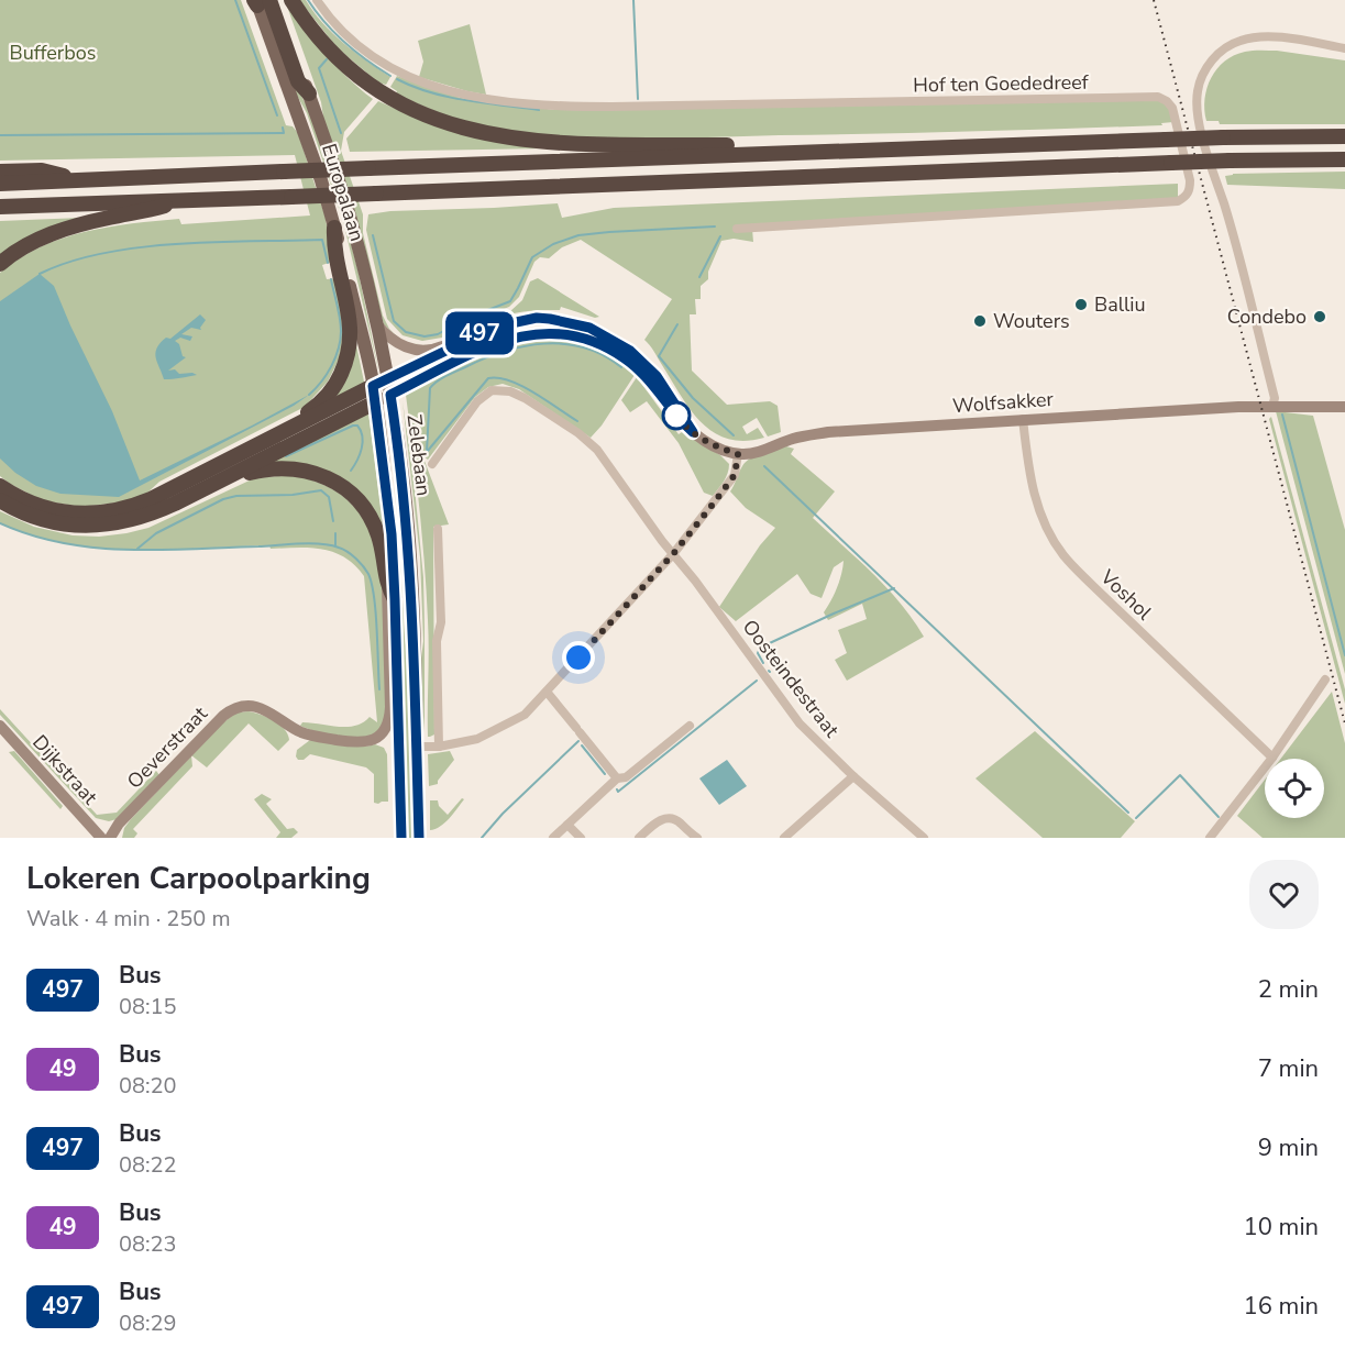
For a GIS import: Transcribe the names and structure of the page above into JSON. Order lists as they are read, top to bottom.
{
  "streets": {
    "main road": ["Europalaan", "Zelebaan"],
    "street": [
      "Hof ten Goededreef",
      "Wolfsakker",
      "Voshol",
      "Oosteindestraat",
      "Oeverstraat",
      "Dijkstraat"
    ]
  },
  "crossings": [
    ["Europalaan", "Zelebaan"],
    ["Wolfsakker", "Voshol"]
  ],
  "parks": ["Bufferbos"],
  "places": ["Balliu", "Condebo", "Wouters"],
  "lines": ["bus line 497"],
  "page": {
    "on_map": "497",
    "heading": ["Lokeren Carpoolparking", "Walk · 4 min · 250 m"],
    "list": [
      {
        "mark": "497",
        "name": "Bus",
        "note": "08:15",
        "value": "2 min"
      },
      {
        "mark": "49",
        "name": "Bus",
        "note": "08:20",
        "value": "7 min"
      },
      {
        "mark": "497",
        "name": "Bus",
        "note": "08:22",
        "value": "9 min"
      },
      {
        "mark": "49",
        "name": "Bus",
        "note": "08:23",
        "value": "10 min"
      },
      {
        "mark": "497",
        "name": "Bus",
        "note": "08:29",
        "value": "16 min"
      }
    ]
  }
}
